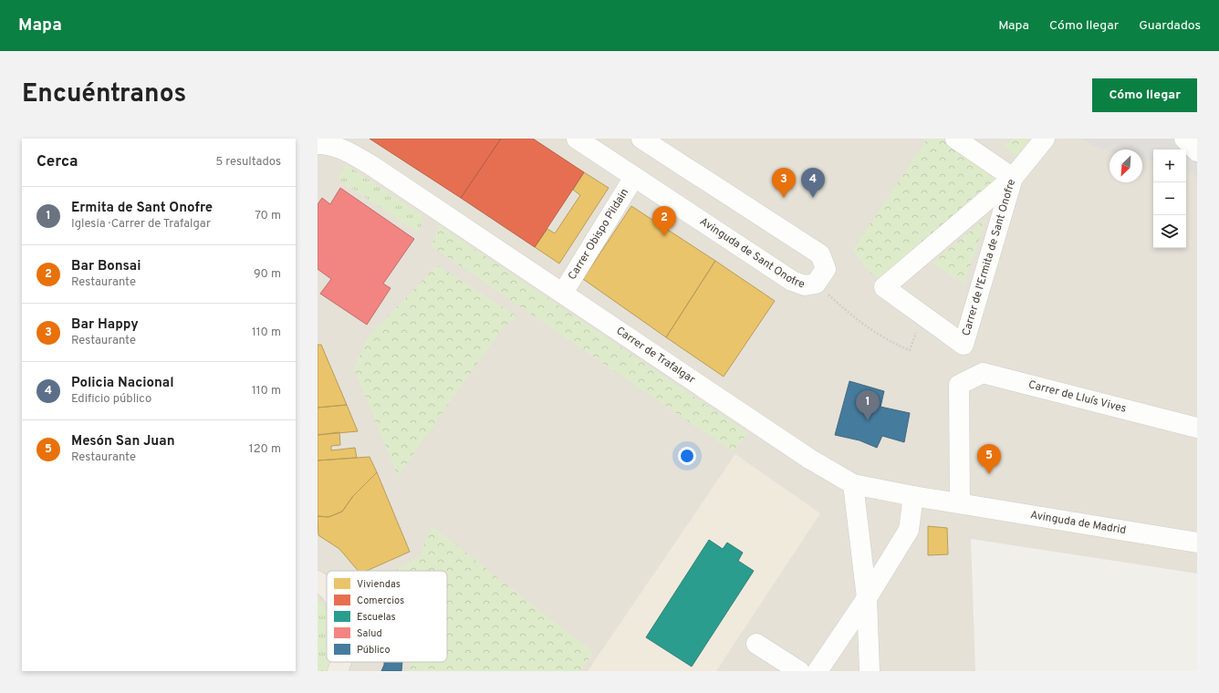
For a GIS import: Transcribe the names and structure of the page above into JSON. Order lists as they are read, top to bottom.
{
  "streets": {
    "street": [
      "Carrer Obispo Pildain",
      "Avinguda de Sant Onofre",
      "Carrer de l'Ermita de Sant Onofre",
      "Carrer de Trafalgar",
      "Carrer de Lluís Vives",
      "Avinguda de Madrid"
    ]
  },
  "crossings": [
    ["Carrer Obispo Pildain", "Avinguda de Sant Onofre"],
    ["Carrer Obispo Pildain", "Carrer de Trafalgar"],
    ["Carrer de Trafalgar", "Carrer de Lluís Vives"],
    ["Carrer de Trafalgar", "Avinguda de Madrid"],
    ["Carrer de Lluís Vives", "Avinguda de Madrid"]
  ],
  "legend": [
    "Viviendas",
    "Comercios",
    "Escuelas",
    "Salud",
    "Público"
  ],
  "north": "bottom left",
  "page": {
    "header": "Mapa",
    "nav": ["Mapa", "Cómo llegar", "Guardados"],
    "title": "Encuéntranos",
    "buttons": "Cómo llegar",
    "heading": ["Cerca", "5 resultados"],
    "map_buttons": ["+", "−"],
    "pins": [
      "3",
      "4",
      "2",
      "1",
      "5"
    ],
    "list": [
      {
        "mark": "1",
        "name": "Ermita de Sant Onofre",
        "note": "Iglesia · Carrer de Trafalgar",
        "value": "70 m"
      },
      {
        "mark": "2",
        "name": "Bar Bonsai",
        "note": "Restaurante",
        "value": "90 m"
      },
      {
        "mark": "3",
        "name": "Bar Happy",
        "note": "Restaurante",
        "value": "110 m"
      },
      {
        "mark": "4",
        "name": "Policia Nacional",
        "note": "Edificio público",
        "value": "110 m"
      },
      {
        "mark": "5",
        "name": "Mesón San Juan",
        "note": "Restaurante",
        "value": "120 m"
      }
    ]
  }
}
